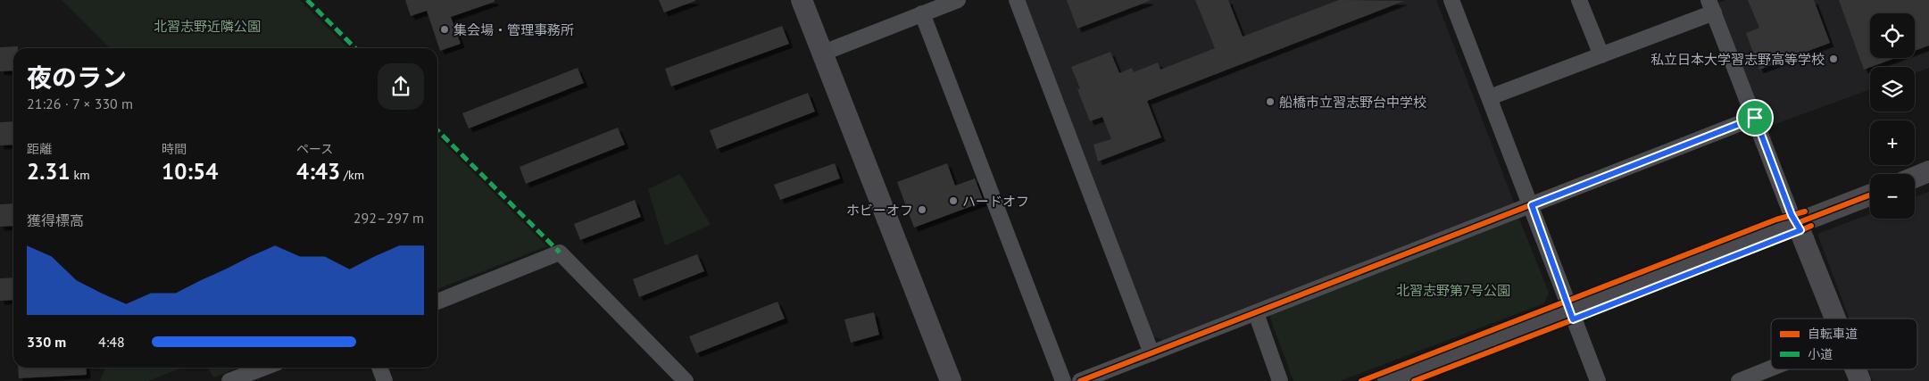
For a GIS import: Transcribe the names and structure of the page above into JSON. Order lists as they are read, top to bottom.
{
  "parks": ["北習志野近隣公園", "北習志野第7号公園"],
  "places": [
    "集会場・管理事務所",
    "私立日本大学習志野高等学校",
    "船橋市立習志野台中学校",
    "ハードオフ",
    "ホビーオフ"
  ],
  "legend": ["自転車道", "小道"],
  "page": {
    "map_buttons": ["+", "−"],
    "heading": ["夜のラン", "21:26 · 7 × 330 m"],
    "stats": [
      ["距離", "2.31 km"],
      ["時間", "10:54"],
      ["ペース", "4:43 /km"]
    ],
    "chart": ["獲得標高", "292–297 m"],
    "list": [
      {
        "name": "330 m",
        "note": "4:48"
      }
    ]
  }
}
